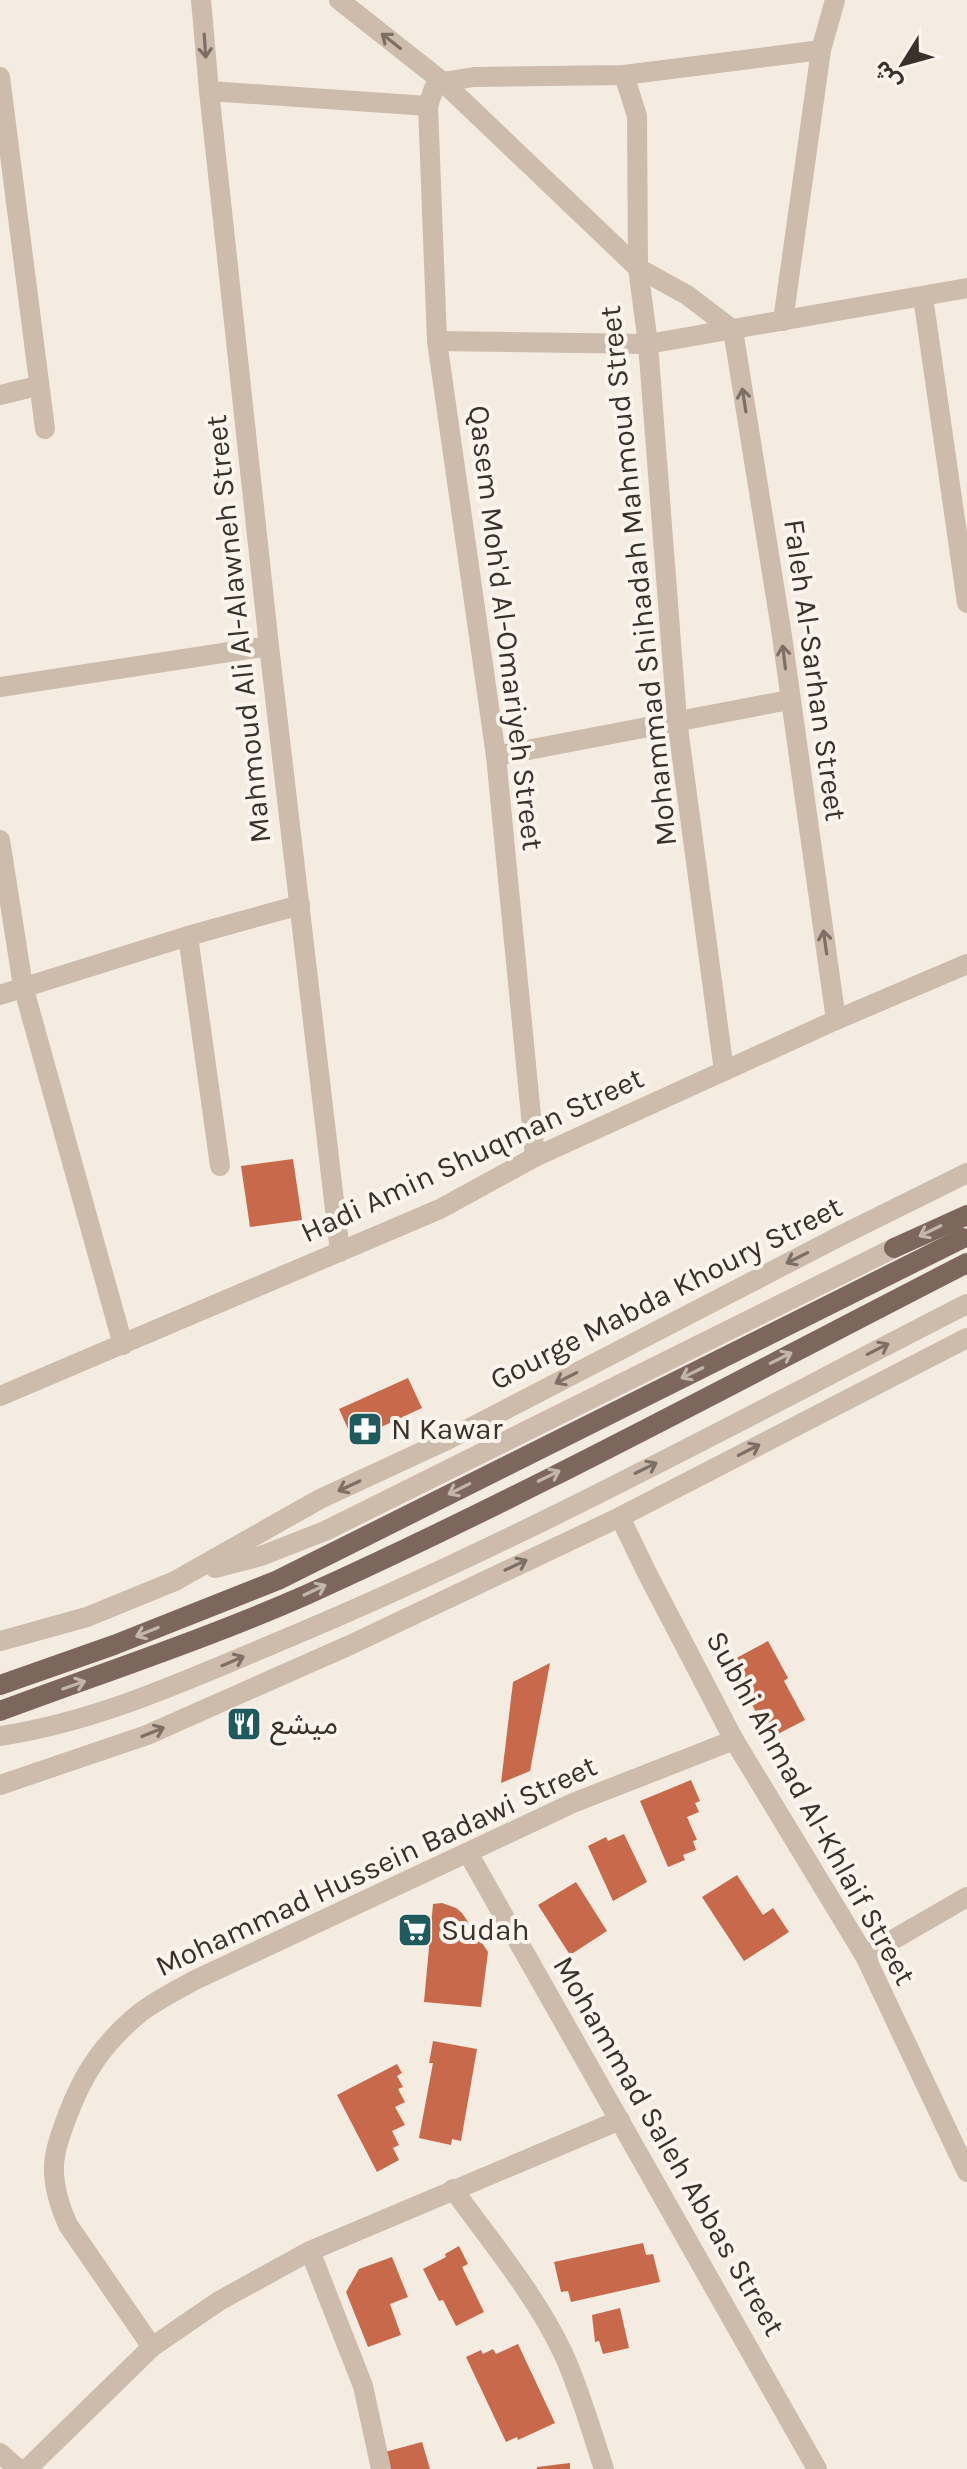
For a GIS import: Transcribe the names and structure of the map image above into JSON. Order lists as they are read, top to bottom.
{
  "streets": {
    "street": [
      "Mohammad Shihadah Mahmoud Street",
      "Qasem Moh'd Al-Omariyeh Street",
      "Mahmoud Ali Al-Alawneh Street",
      "Faleh Al-Sarhan Street",
      "Hadi Amin Shuqman Street",
      "Gourge Mabda Khoury Street",
      "Subhi Ahmad Al-Khlaif Street",
      "Mohammad Hussein Badawi Street",
      "Mohammad Saleh Abbas Street"
    ]
  },
  "crossings": [
    ["Mohammad Shihadah Mahmoud Street", "Hadi Amin Shuqman Street"],
    ["Qasem Moh'd Al-Omariyeh Street", "Hadi Amin Shuqman Street"],
    ["Mahmoud Ali Al-Alawneh Street", "Hadi Amin Shuqman Street"],
    ["Faleh Al-Sarhan Street", "Hadi Amin Shuqman Street"],
    ["Subhi Ahmad Al-Khlaif Street", "Mohammad Hussein Badawi Street"],
    ["Mohammad Hussein Badawi Street", "Mohammad Saleh Abbas Street"]
  ],
  "one_way": ["Faleh Al-Sarhan Street"],
  "places": {
    "pharmacy": ["N Kawar"],
    "restaurant": ["ميشع"],
    "supermarket": ["Sudah"]
  },
  "north": "bottom left"
}
